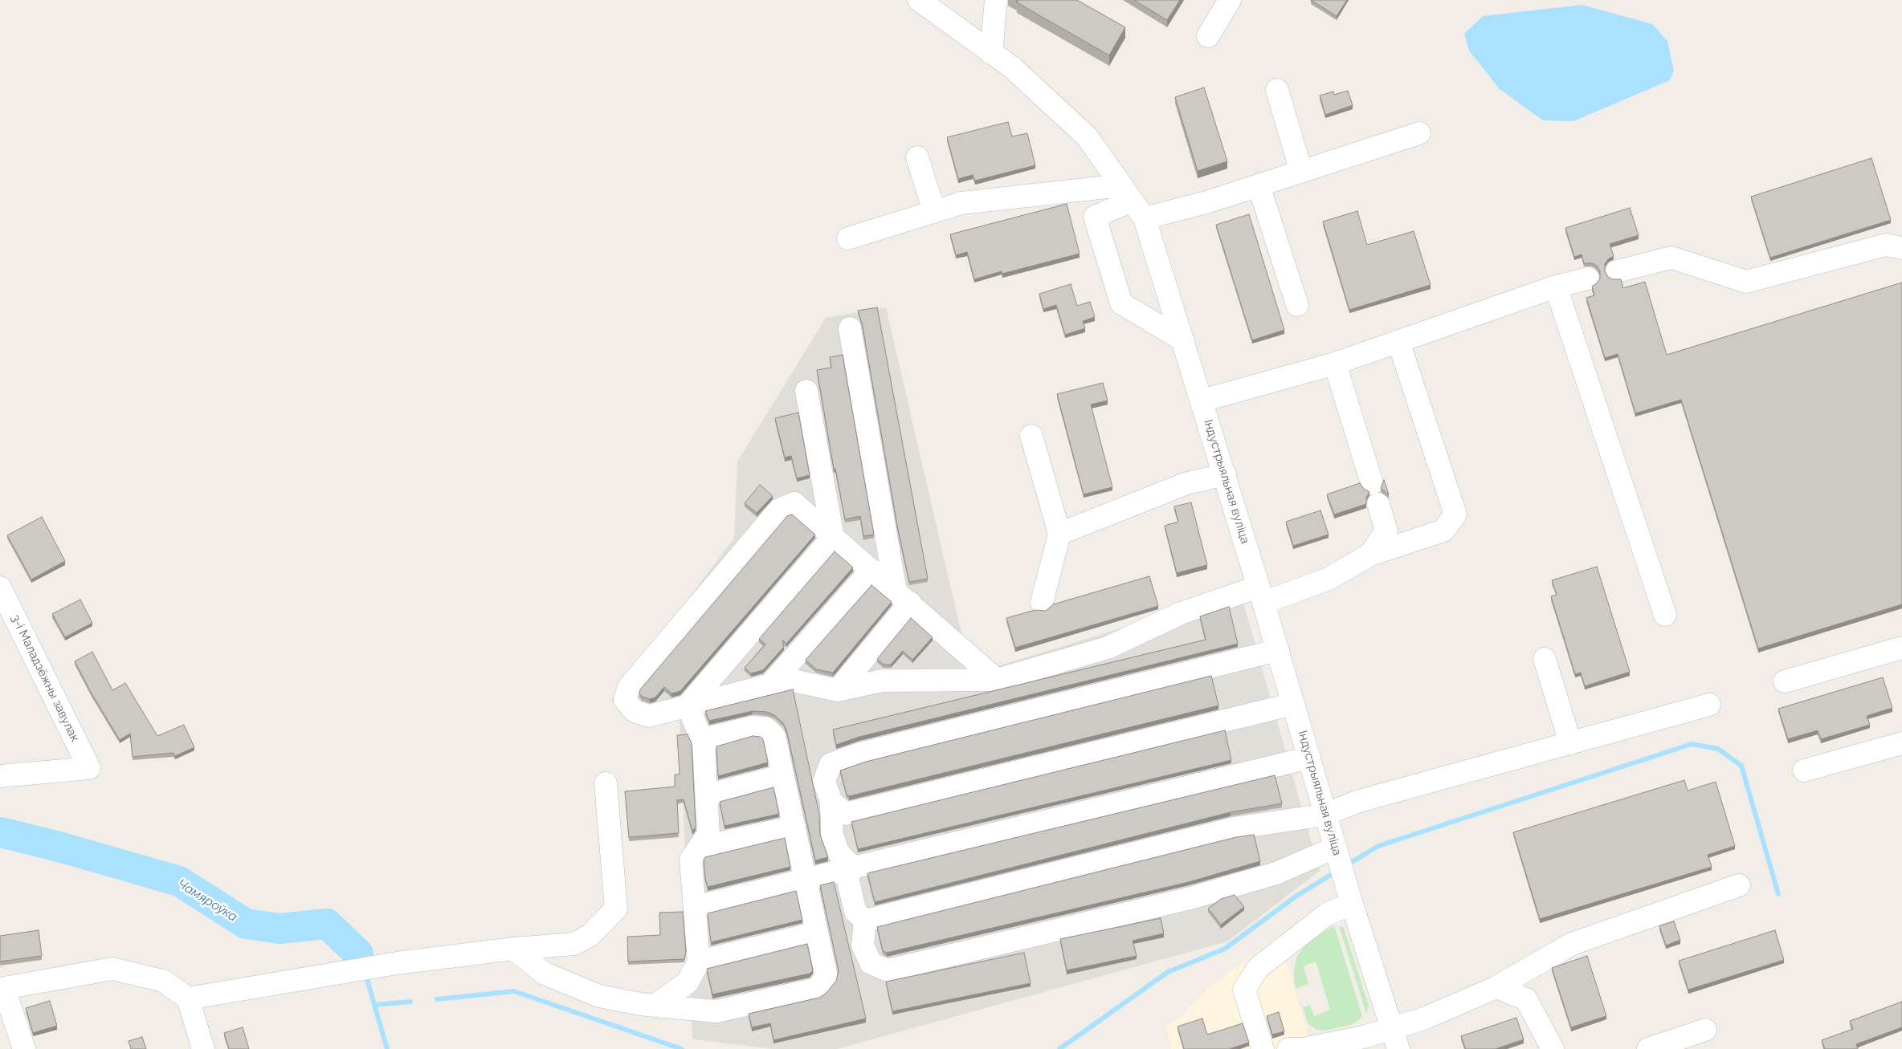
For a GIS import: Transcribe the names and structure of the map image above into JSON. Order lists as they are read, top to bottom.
{
  "streets": {
    "street": ["Індустрыяльная вуліца", "3-і Маладзёжны завулак"]
  },
  "water": ["Чамяроўка"]
}
